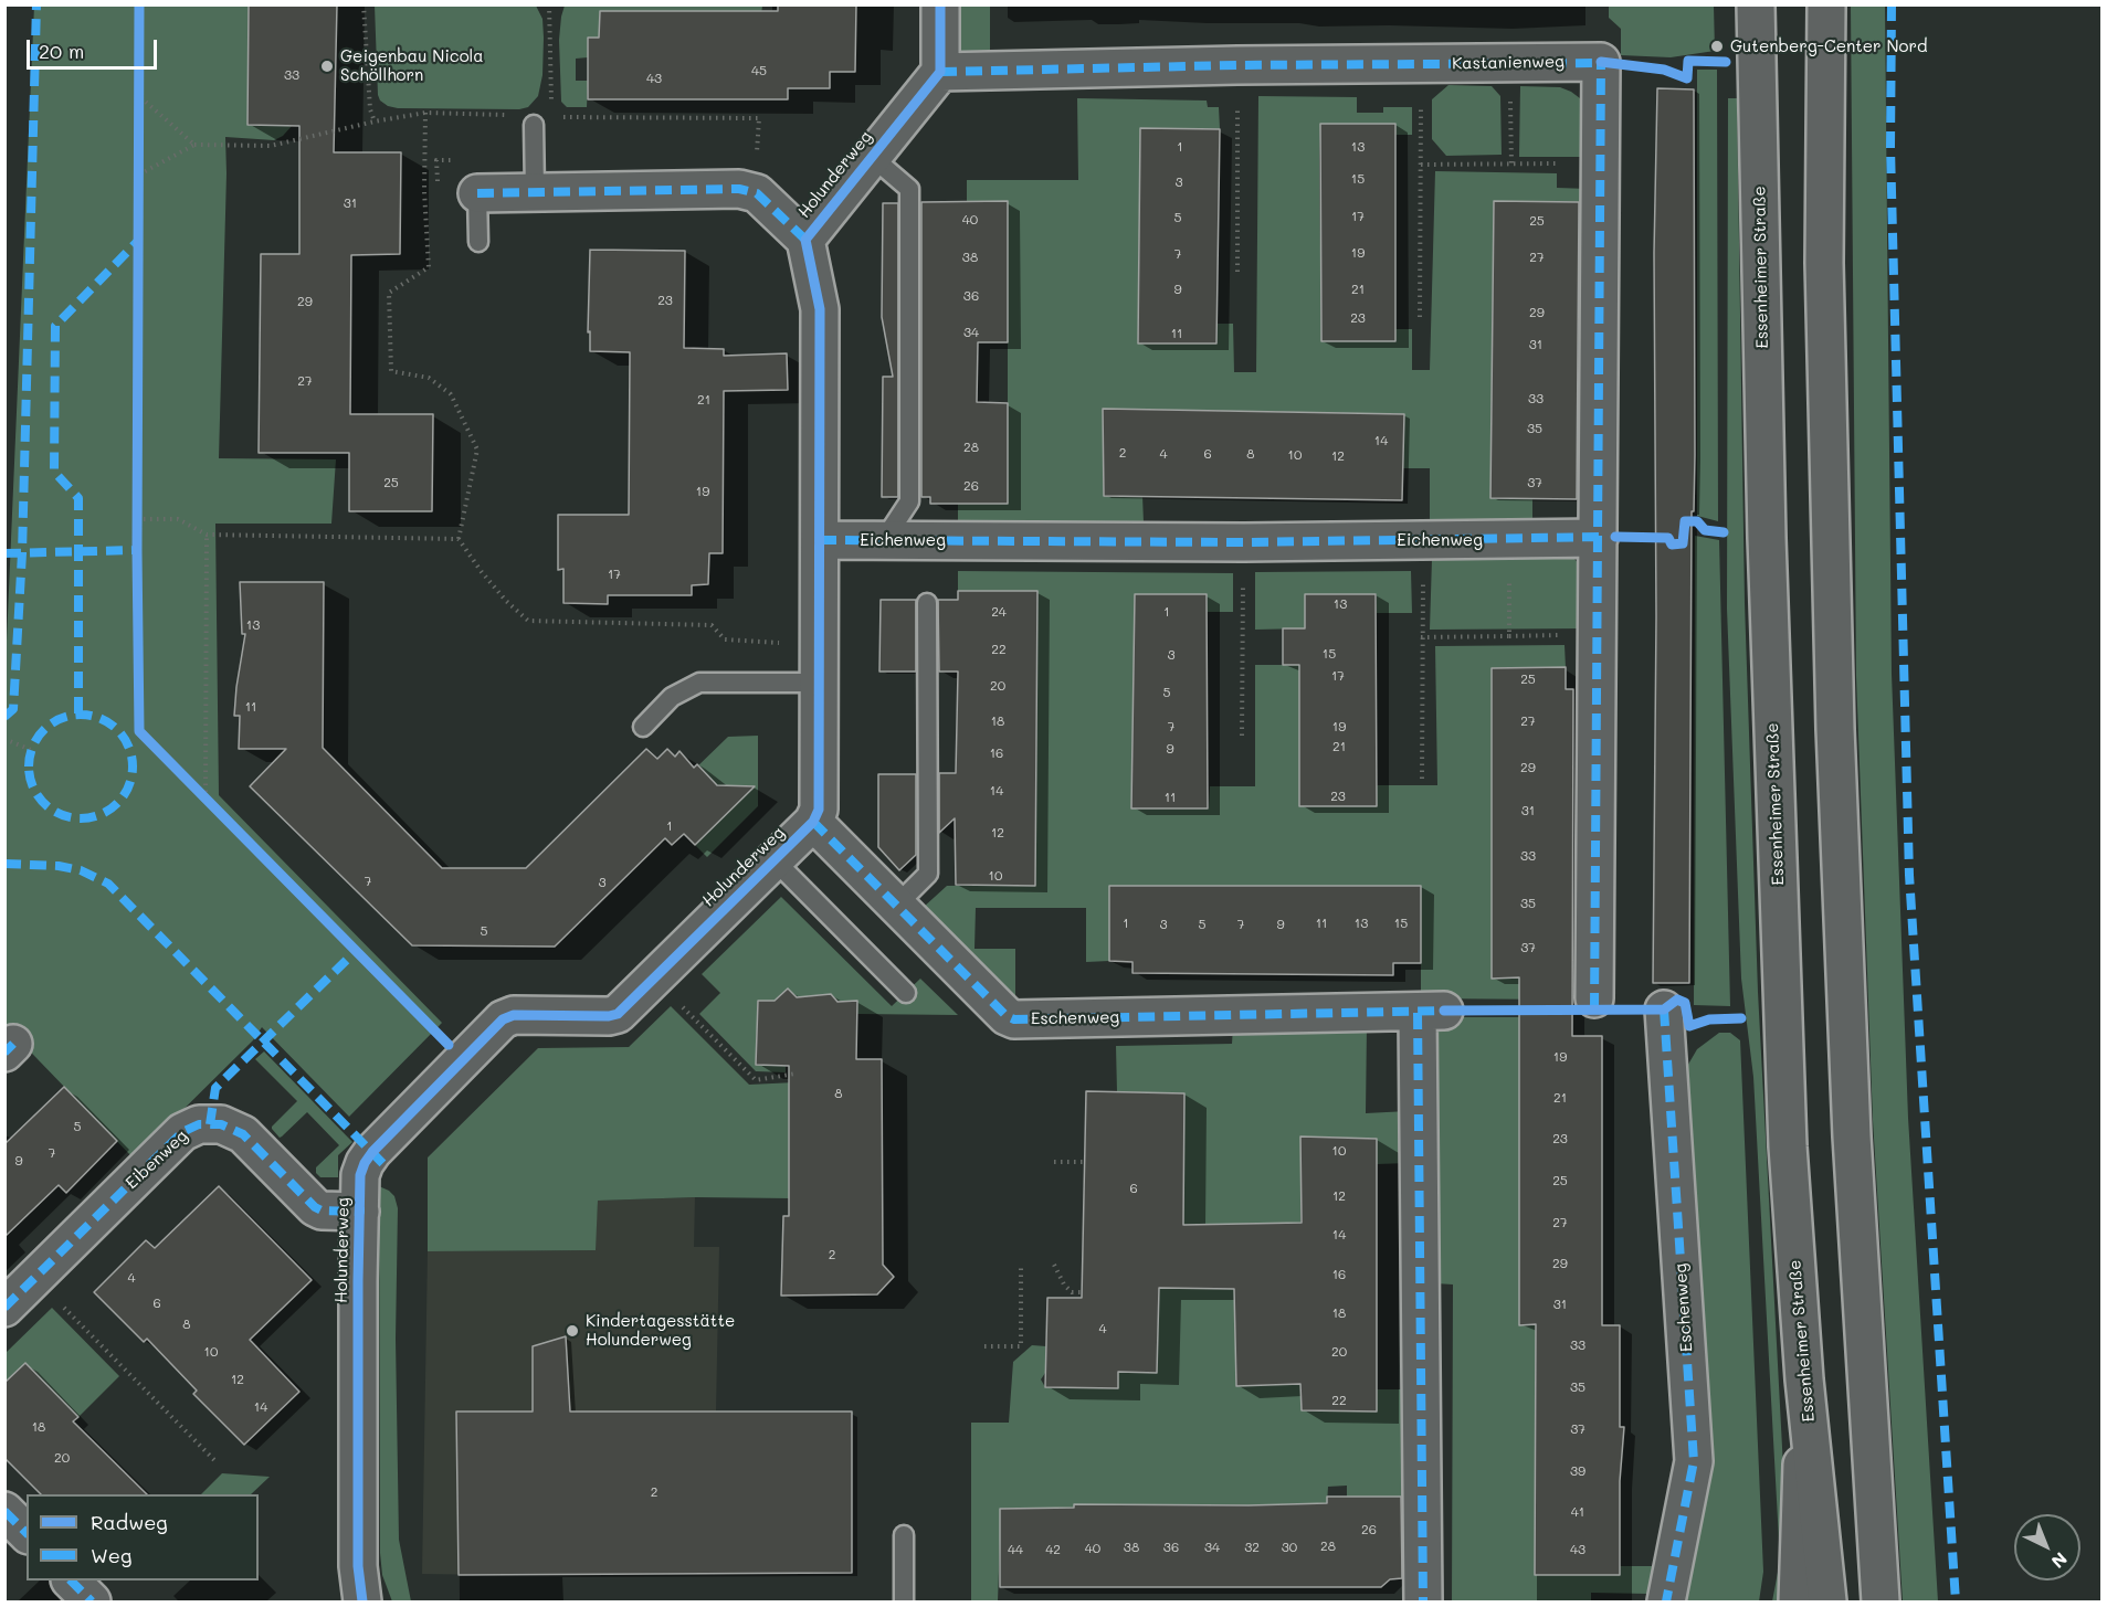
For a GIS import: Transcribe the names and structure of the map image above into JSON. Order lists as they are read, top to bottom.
{
  "streets": {
    "street": [
      "Kastanienweg",
      "Holunderweg",
      "Essenheimer Straße",
      "Eichenweg",
      "Eschenweg",
      "Eibenweg"
    ]
  },
  "crossings": [
    ["Kastanienweg", "Holunderweg"],
    ["Kastanienweg", "Eichenweg"],
    ["Holunderweg", "Eichenweg"],
    ["Holunderweg", "Eschenweg"],
    ["Holunderweg", "Eibenweg"]
  ],
  "places": ["Gutenberg-Center Nord", "Geigenbau Nicola Schöllhorn", "Kindertagesstätte Holunderweg"],
  "house_numbers": [
    "45",
    "33",
    "43",
    "1",
    "13",
    "15",
    "3",
    "31",
    "17",
    "5",
    "40",
    "25",
    "19",
    "7",
    "38",
    "27",
    "9",
    "21",
    "36",
    "23",
    "29",
    "29",
    "23",
    "34",
    "11",
    "31",
    "27",
    "33",
    "21",
    "35",
    "14",
    "28",
    "2",
    "4",
    "6",
    "8",
    "10",
    "12",
    "25",
    "37",
    "26",
    "19",
    "17",
    "13",
    "24",
    "1",
    "13",
    "22",
    "15",
    "3",
    "17",
    "25",
    "20",
    "5",
    "11",
    "18",
    "27",
    "7",
    "19",
    "21",
    "9",
    "16",
    "29",
    "14",
    "23",
    "11",
    "31",
    "1",
    "12",
    "33",
    "10",
    "7",
    "3",
    "35",
    "1",
    "11",
    "13",
    "15",
    "3",
    "5",
    "7",
    "9",
    "5",
    "37",
    "19",
    "8",
    "21",
    "5",
    "23",
    "10",
    "7",
    "9",
    "25",
    "6",
    "12",
    "27",
    "14",
    "2",
    "29",
    "16",
    "4",
    "6",
    "31",
    "18",
    "8",
    "4",
    "33",
    "10",
    "20",
    "12",
    "35",
    "22",
    "14",
    "18",
    "37",
    "20",
    "39",
    "2",
    "41",
    "26",
    "28",
    "38",
    "36",
    "34",
    "32",
    "30",
    "40",
    "44",
    "42",
    "43"
  ],
  "legend": ["Radweg", "Weg"],
  "scale_bar": "20 m",
  "north": "bottom right"
}
